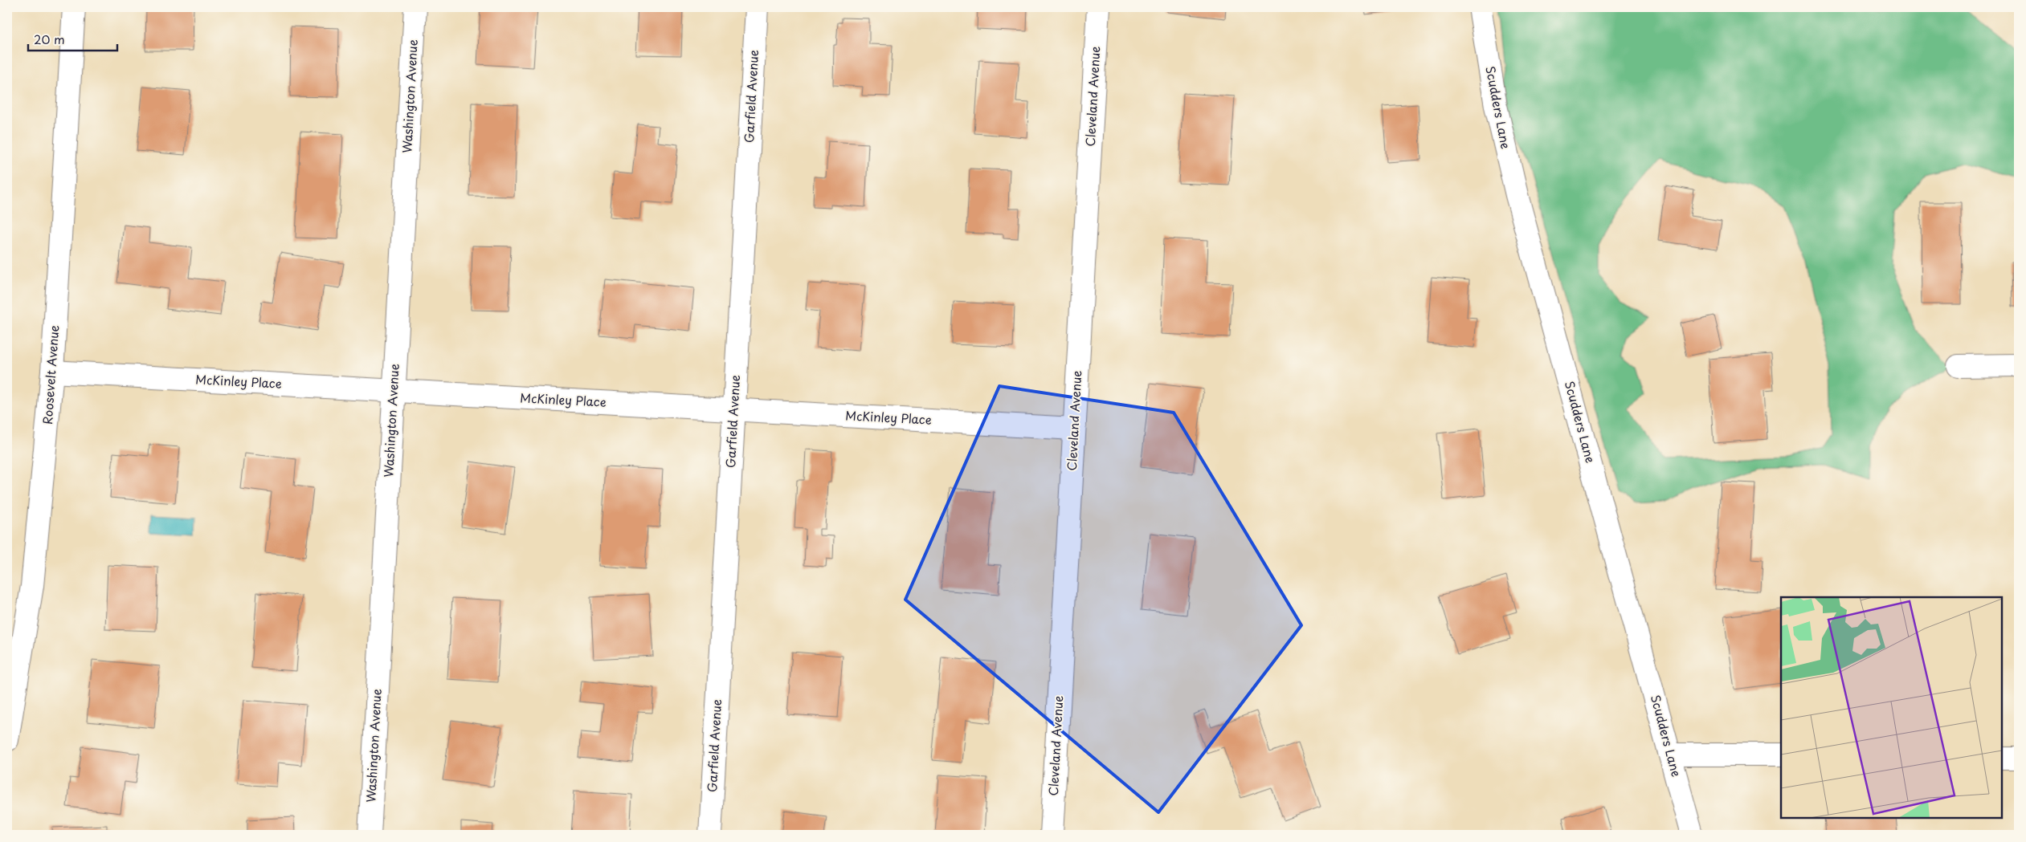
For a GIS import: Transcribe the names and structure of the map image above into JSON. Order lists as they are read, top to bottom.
{
  "streets": {
    "street": [
      "Washington Avenue",
      "Garfield Avenue",
      "Cleveland Avenue",
      "Scudders Lane",
      "Roosevelt Avenue",
      "McKinley Place"
    ]
  },
  "crossings": [
    ["Washington Avenue", "McKinley Place"],
    ["Garfield Avenue", "McKinley Place"],
    ["Cleveland Avenue", "McKinley Place"],
    ["Roosevelt Avenue", "McKinley Place"]
  ],
  "scale_bar": "20 m"
}
